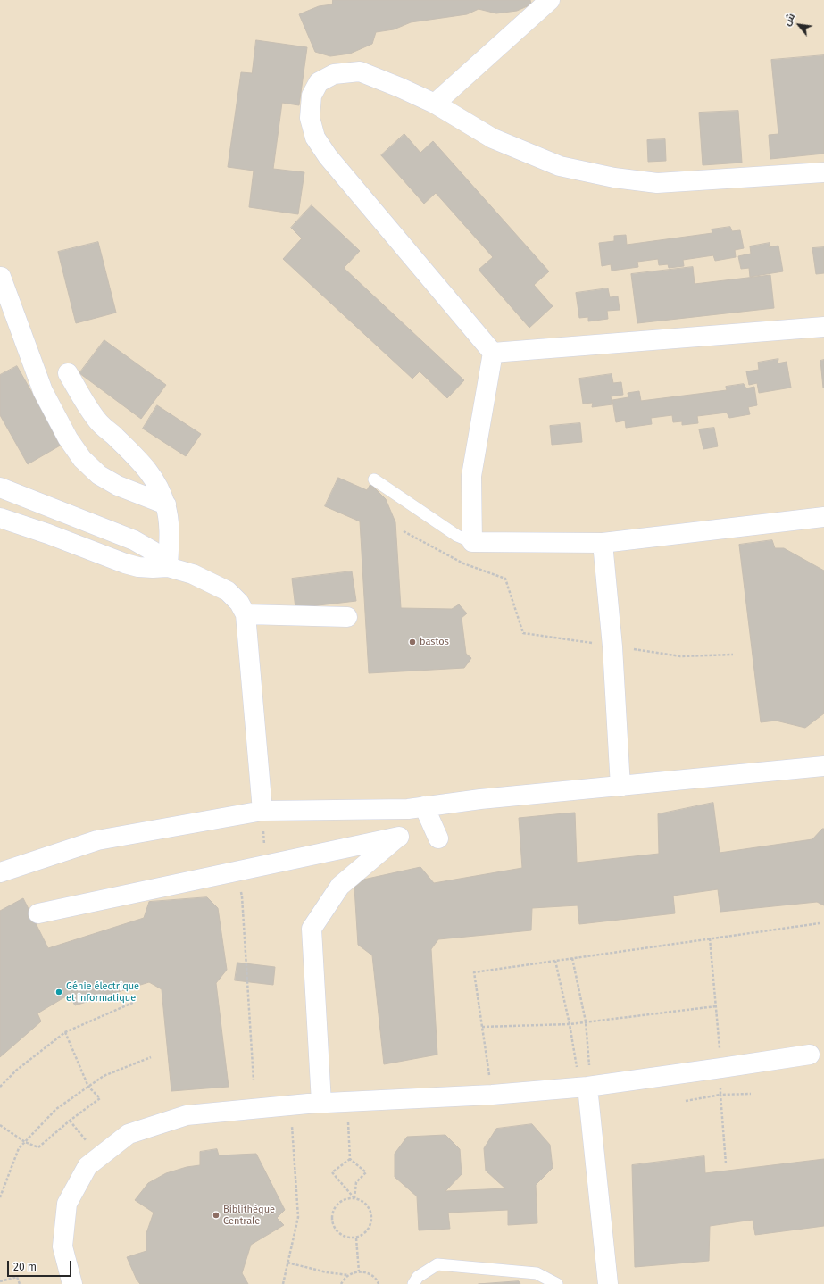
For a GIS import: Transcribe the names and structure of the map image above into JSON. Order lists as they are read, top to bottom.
{
  "places": ["bastos", "Génie électrique et informatique", "Biblithèque Centrale"],
  "scale_bar": "20 m",
  "north": "top left"
}
